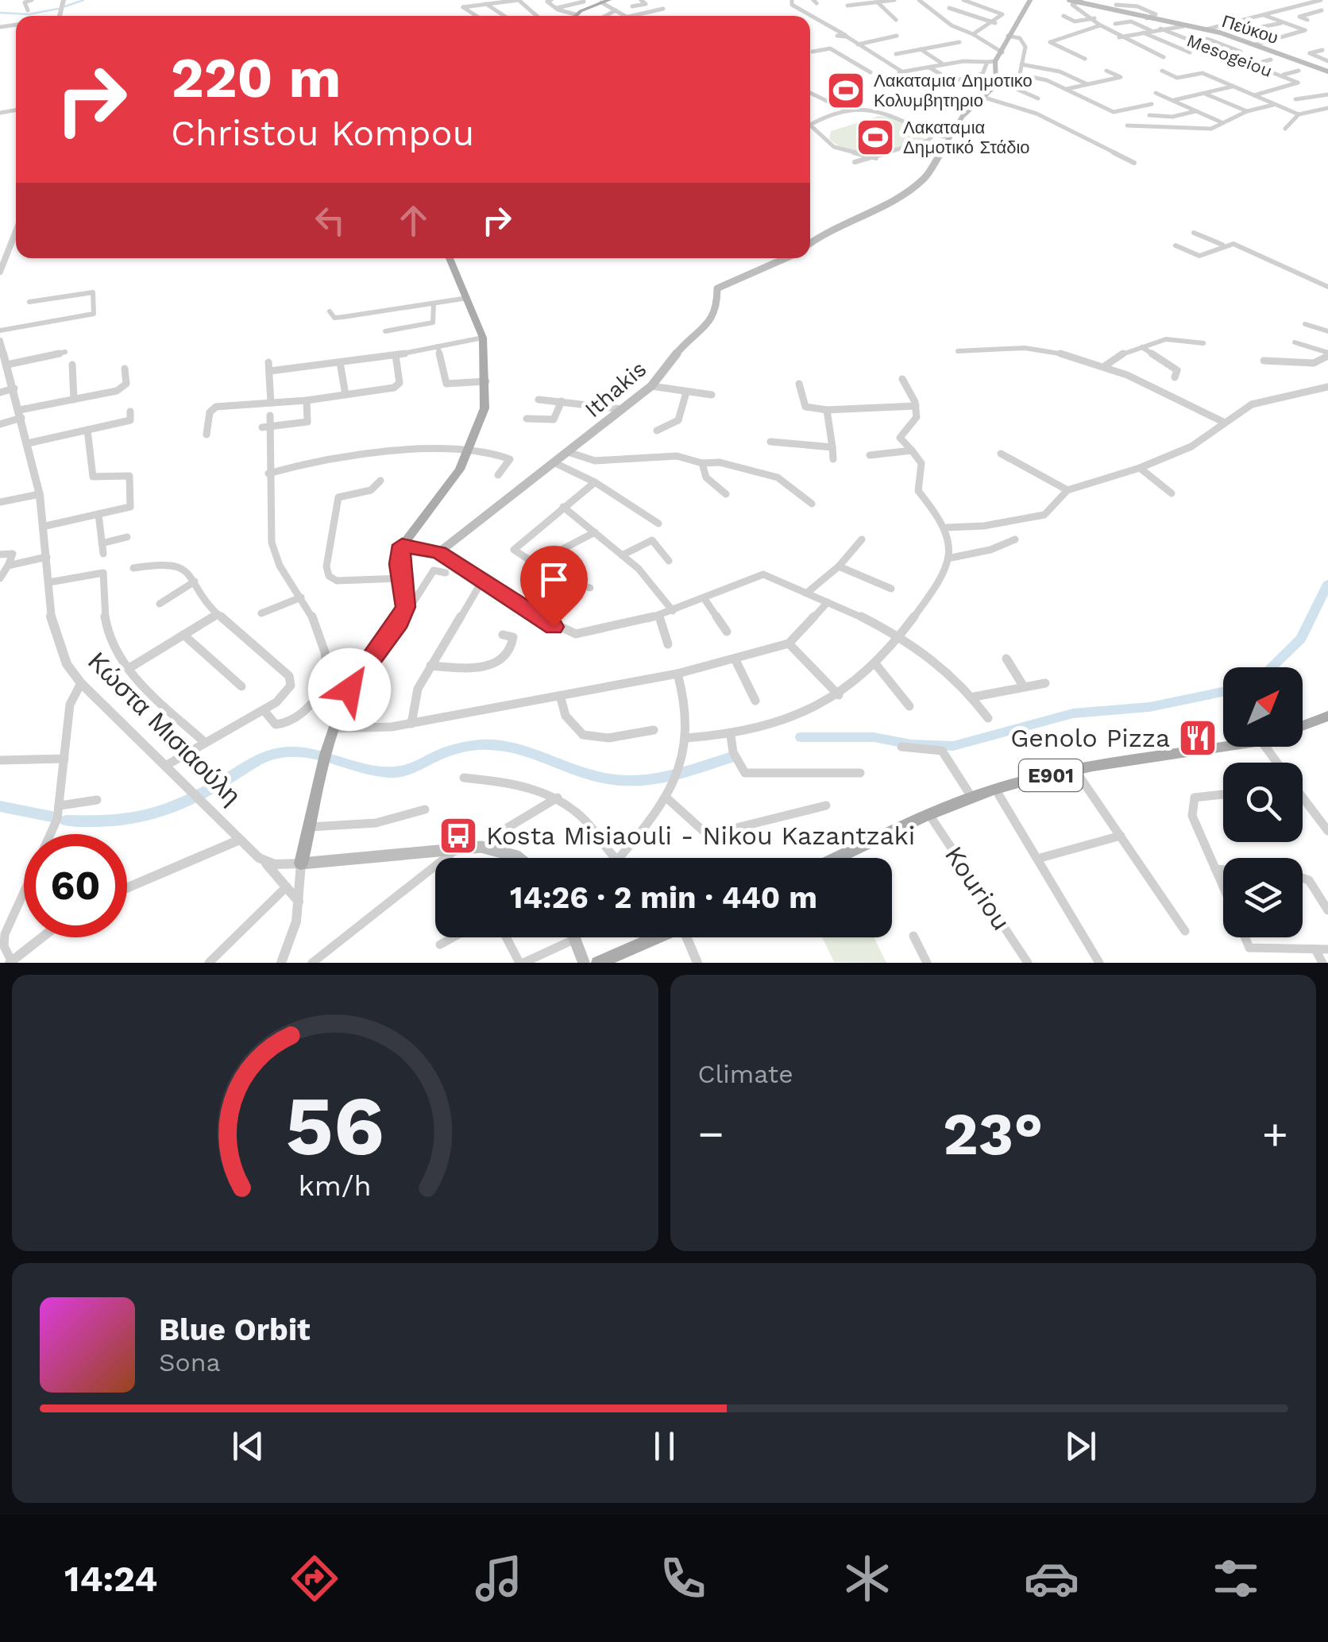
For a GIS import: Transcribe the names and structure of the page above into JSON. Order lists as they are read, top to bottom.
{
  "streets": {
    "main road": ["Πεύκου", "Ithakis", "E901"],
    "street": ["Mesogeiou", "Κώστα Μισιαούλη", "Kouriou"]
  },
  "crossings": [
    ["E901", "Kouriou"]
  ],
  "places": {
    "sports": ["Λακαταμια Δημοτικο Κολυμβητηριο", "Λακαταμια Δημοτικό Στάδιο"],
    "restaurant": ["Genolo Pizza"],
    "bus stop": ["Kosta Misiaouli - Nikou Kazantzaki"]
  },
  "north": "top right",
  "page": {
    "turn": ["220 m", "Christou Kompou"],
    "limit": "60",
    "trip": "14:26 · 2 min · 440 m",
    "tile": "Climate",
    "heat": ["−", "23°", "+"],
    "song": ["Blue Orbit", "Sona"],
    "tabs": "14:24",
    "gauge": ["56", "km/h"]
  }
}
